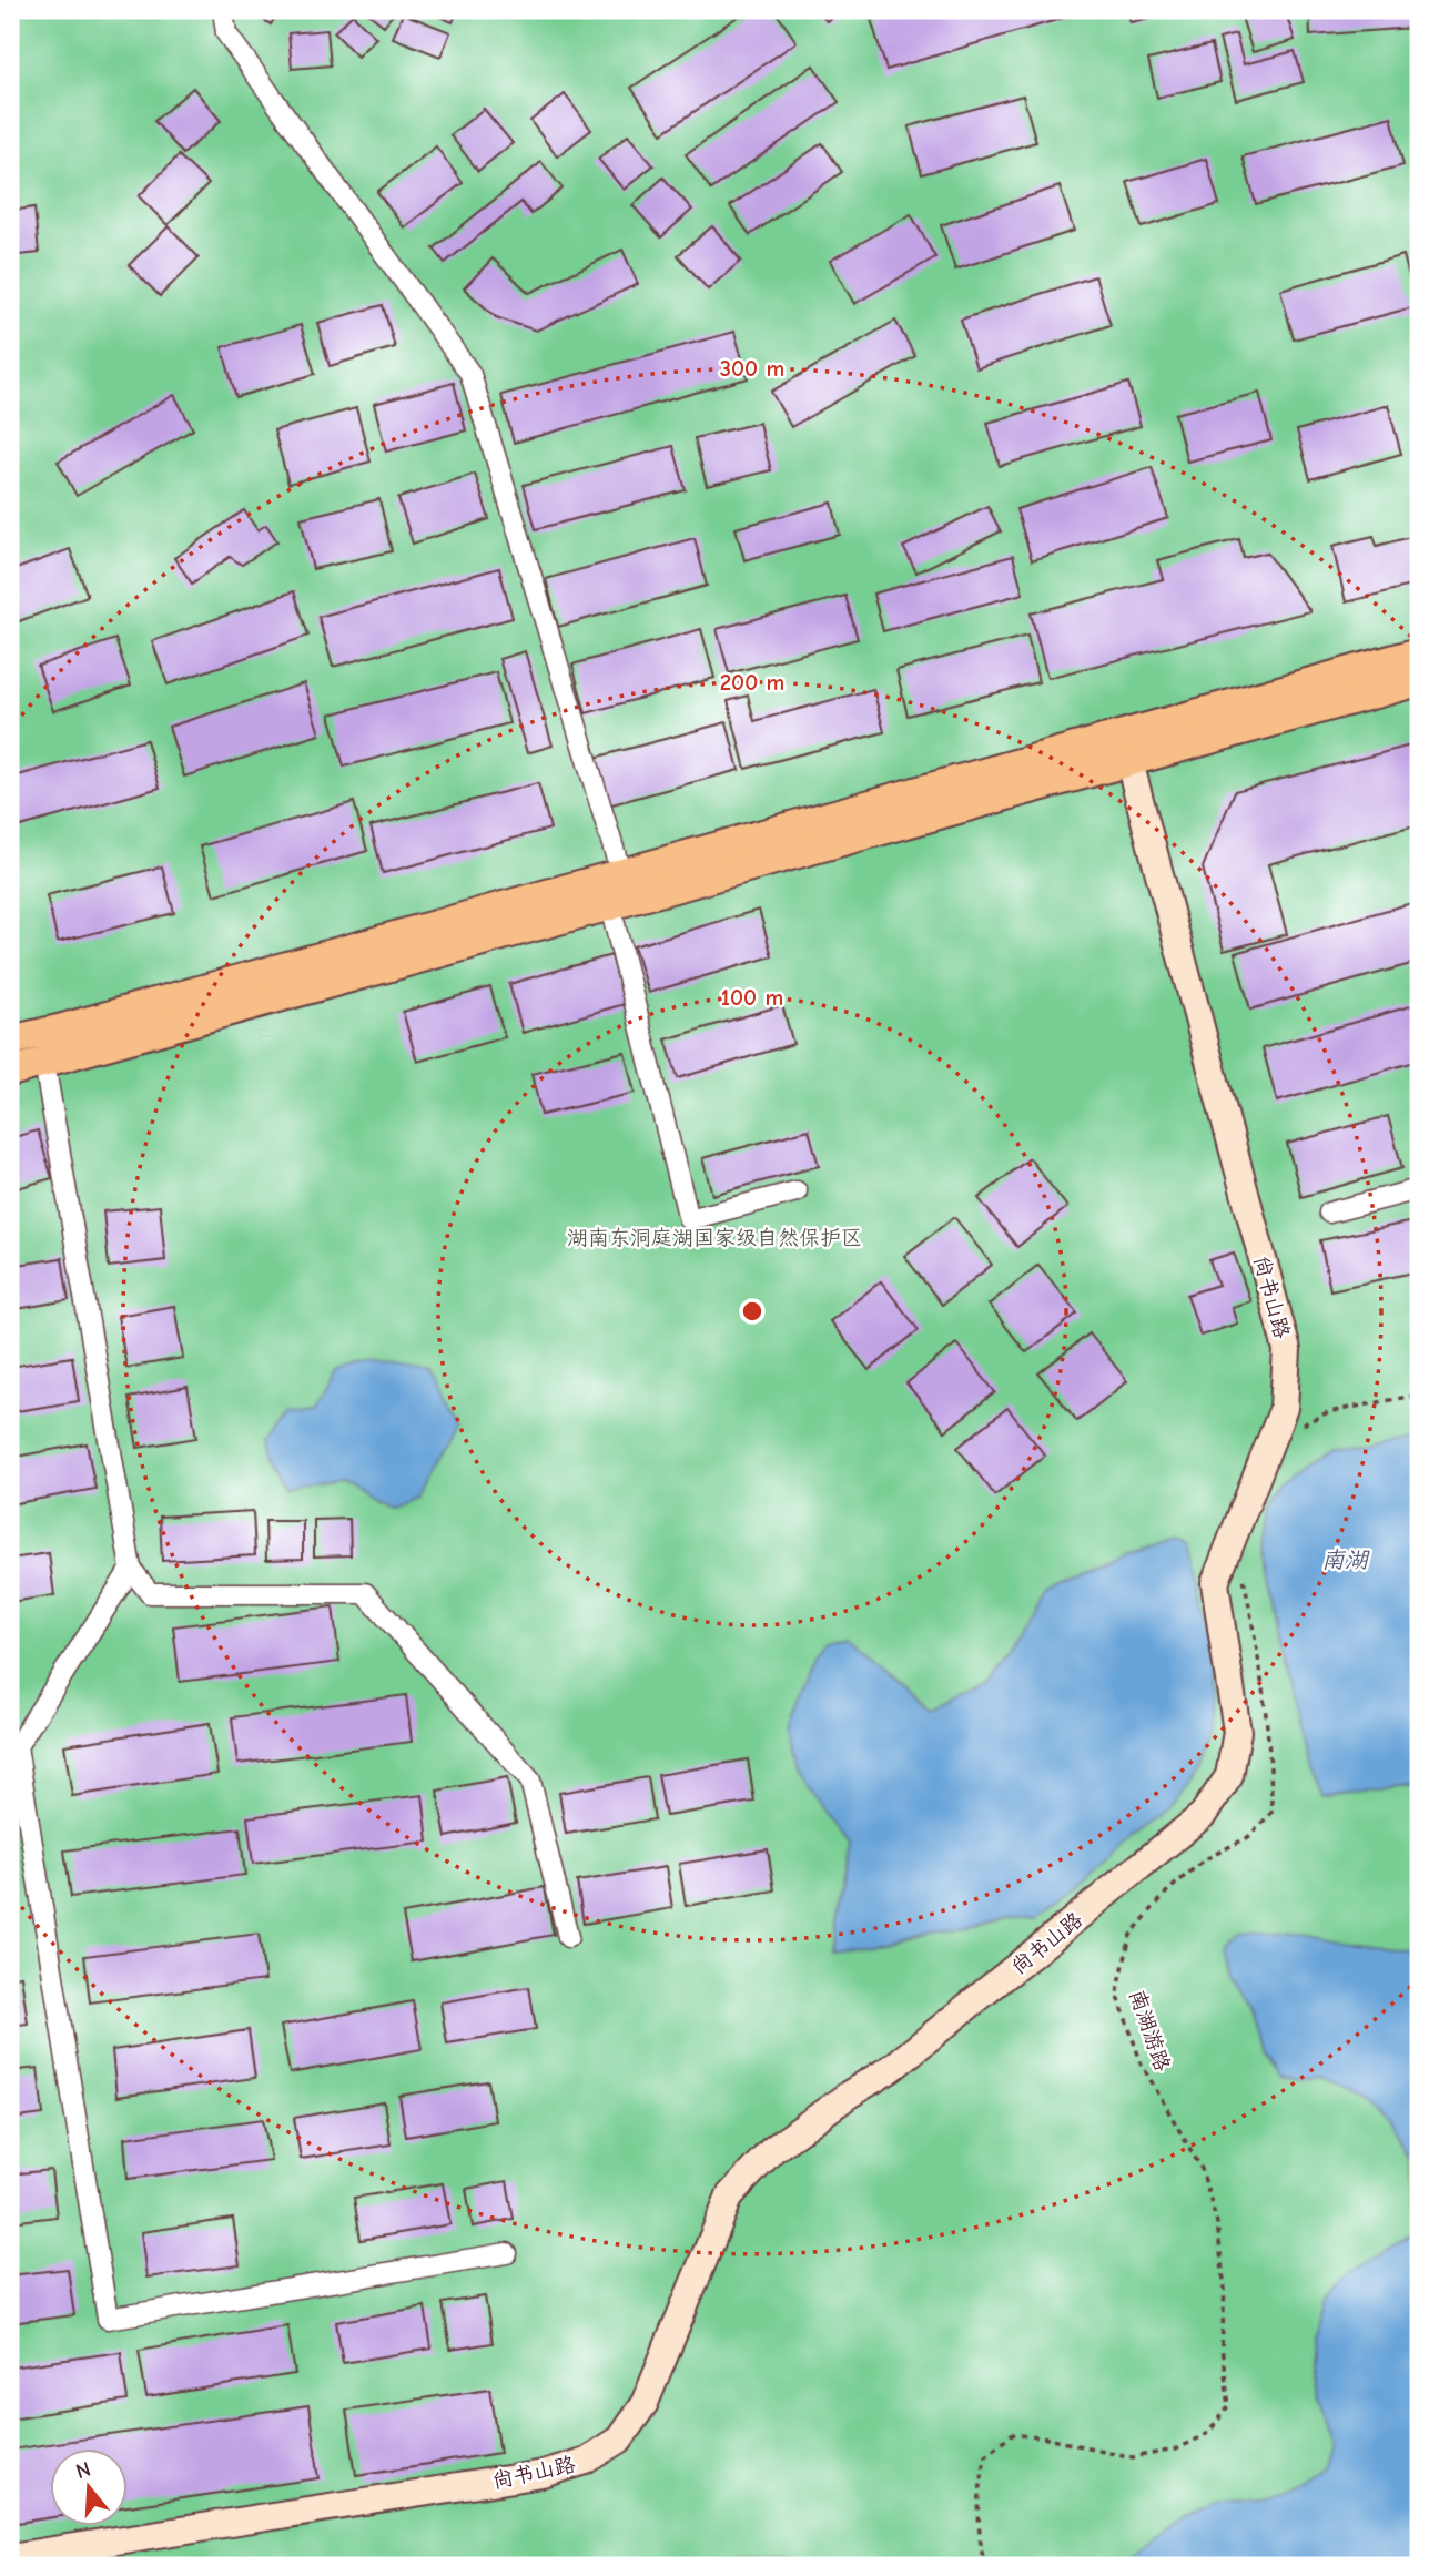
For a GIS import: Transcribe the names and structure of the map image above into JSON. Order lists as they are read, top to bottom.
{
  "streets": {
    "street": ["尚书山路"],
    "path": ["南湖游路"]
  },
  "water": ["南湖"],
  "parks": ["湖南东洞庭湖国家级自然保护区"],
  "north": "top",
  "rings": ["300 m", "200 m", "100 m"]
}
